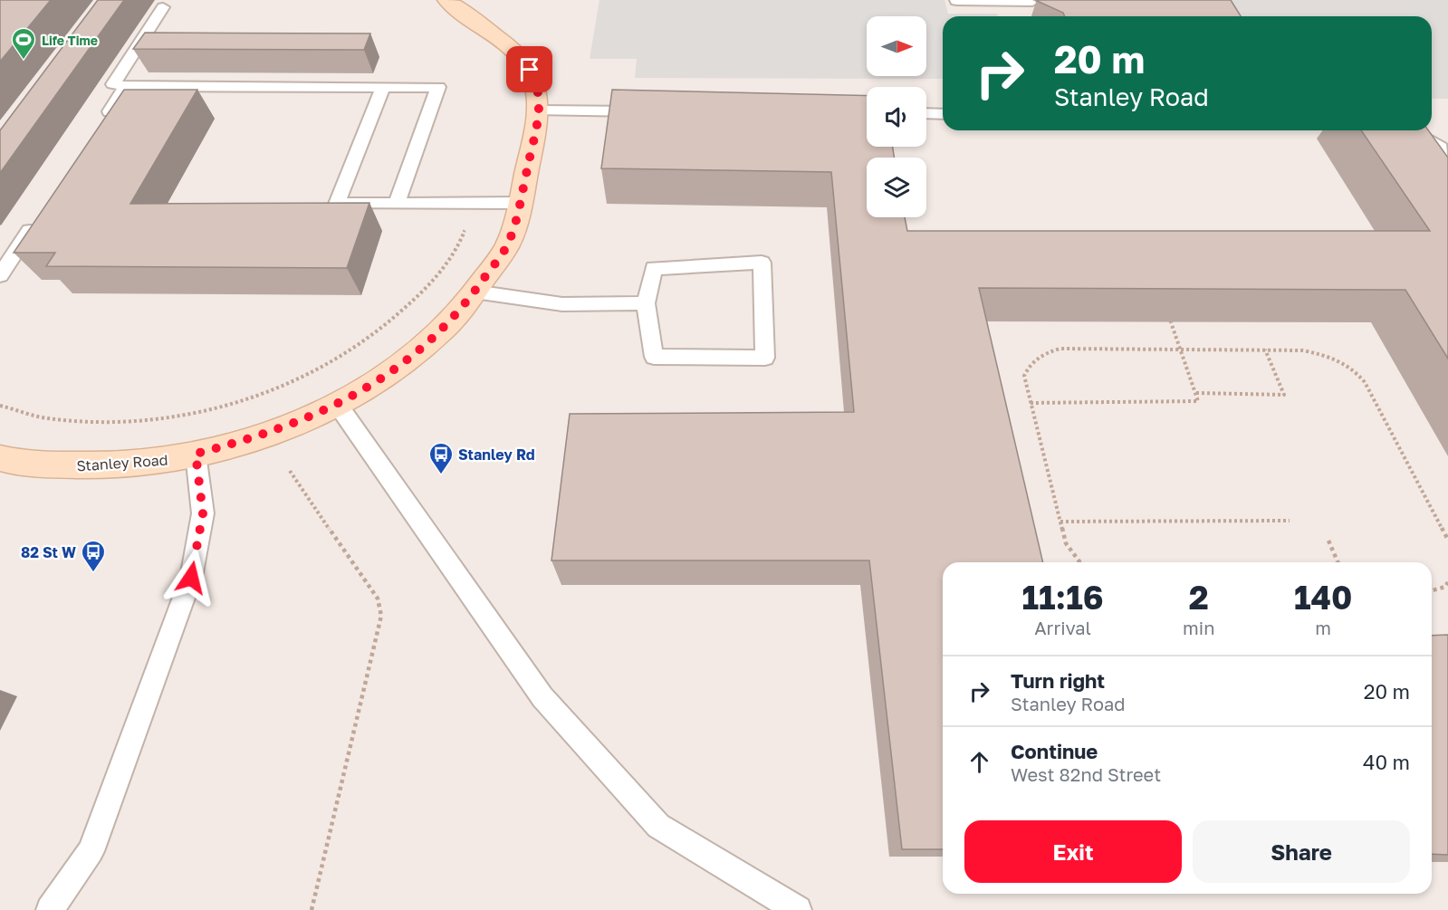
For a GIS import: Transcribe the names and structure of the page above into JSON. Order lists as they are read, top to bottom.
{
  "streets": {
    "street": ["Stanley Road"]
  },
  "places": {
    "sports": ["Life Time"],
    "bus stop": ["Stanley Rd", "82 St W"]
  },
  "north": "right",
  "page": {
    "turn": ["20 m", "Stanley Road"],
    "eta": [
      "11:16",
      "Arrival",
      "2",
      "min",
      "140",
      "m"
    ],
    "list": [
      {
        "name": "Turn right",
        "note": "Stanley Road",
        "value": "20 m"
      },
      {
        "name": "Continue",
        "note": "West 82nd Street",
        "value": "40 m"
      }
    ],
    "buttons": ["Exit", "Share"]
  }
}
